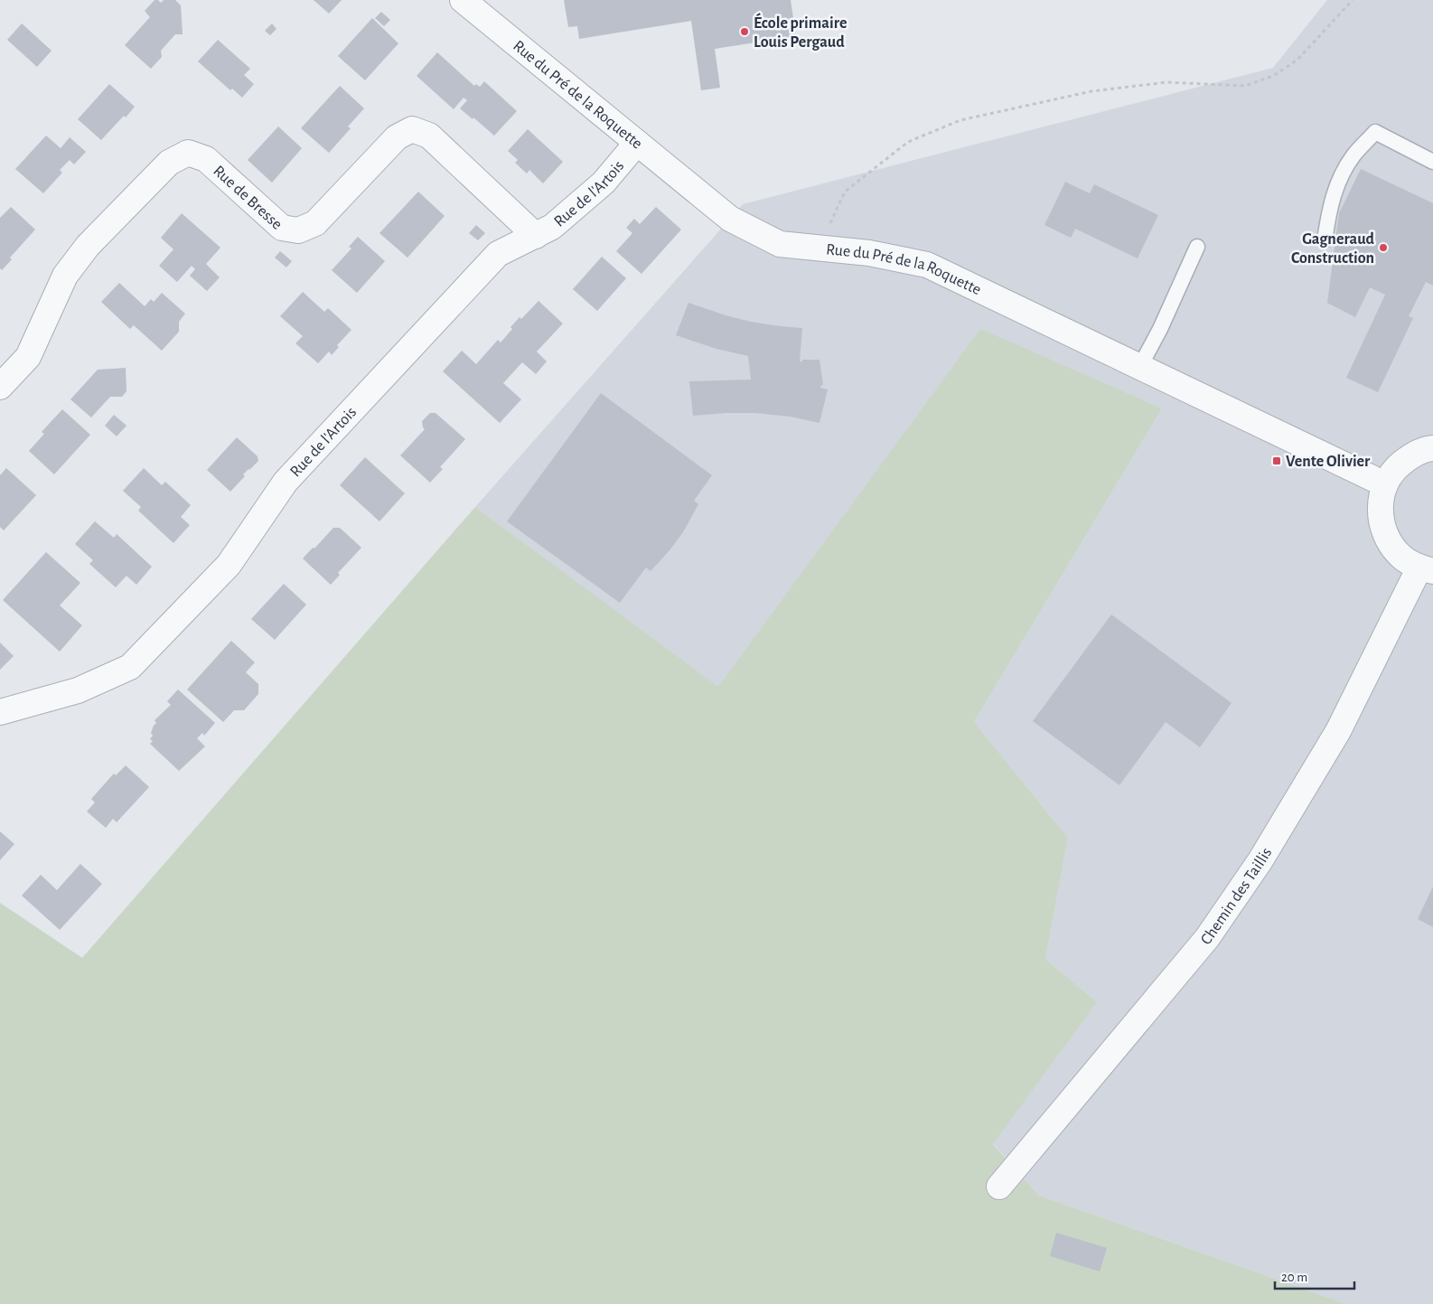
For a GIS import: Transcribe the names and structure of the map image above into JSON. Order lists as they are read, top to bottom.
{
  "streets": {
    "street": [
      "Rue du Pré de la Roquette",
      "Rue de l'Artois",
      "Rue de Bresse",
      "Chemin des Taillis"
    ]
  },
  "crossings": [
    ["Rue du Pré de la Roquette", "Rue de l'Artois"],
    ["Rue de l'Artois", "Rue de Bresse"]
  ],
  "places": {
    "other": ["École primaire Louis Pergaud", "Gagneraud Construction"],
    "transit": ["Vente Olivier"]
  },
  "scale_bar": "20 m"
}
